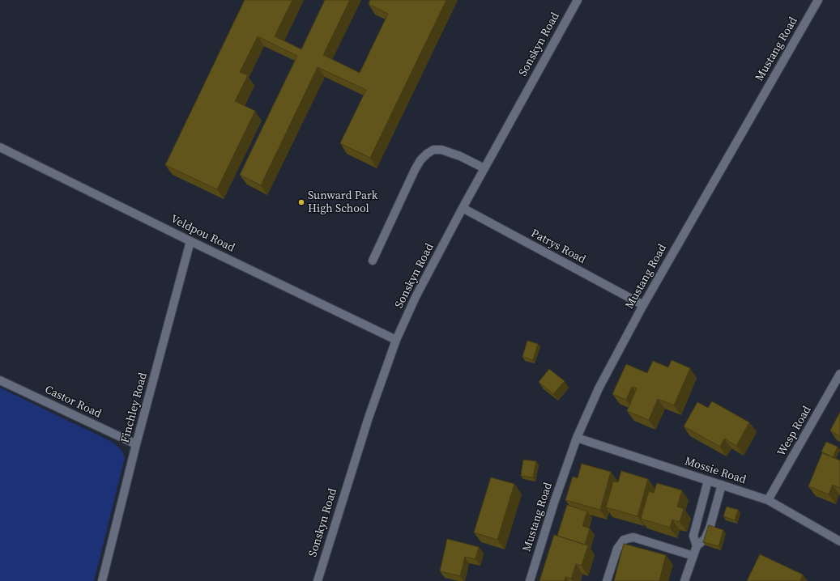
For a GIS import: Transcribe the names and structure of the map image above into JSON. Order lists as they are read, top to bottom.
{
  "streets": {
    "street": [
      "Sonskyn Road",
      "Mustang Road",
      "Veldpou Road",
      "Patrys Road",
      "Castor Road",
      "Finchley Road",
      "Wesp Road",
      "Mossie Road"
    ]
  },
  "crossings": [
    ["Sonskyn Road", "Veldpou Road"],
    ["Sonskyn Road", "Patrys Road"],
    ["Mustang Road", "Patrys Road"],
    ["Mustang Road", "Mossie Road"],
    ["Veldpou Road", "Finchley Road"],
    ["Castor Road", "Finchley Road"],
    ["Wesp Road", "Mossie Road"]
  ],
  "places": ["Sunward Park High School"]
}
